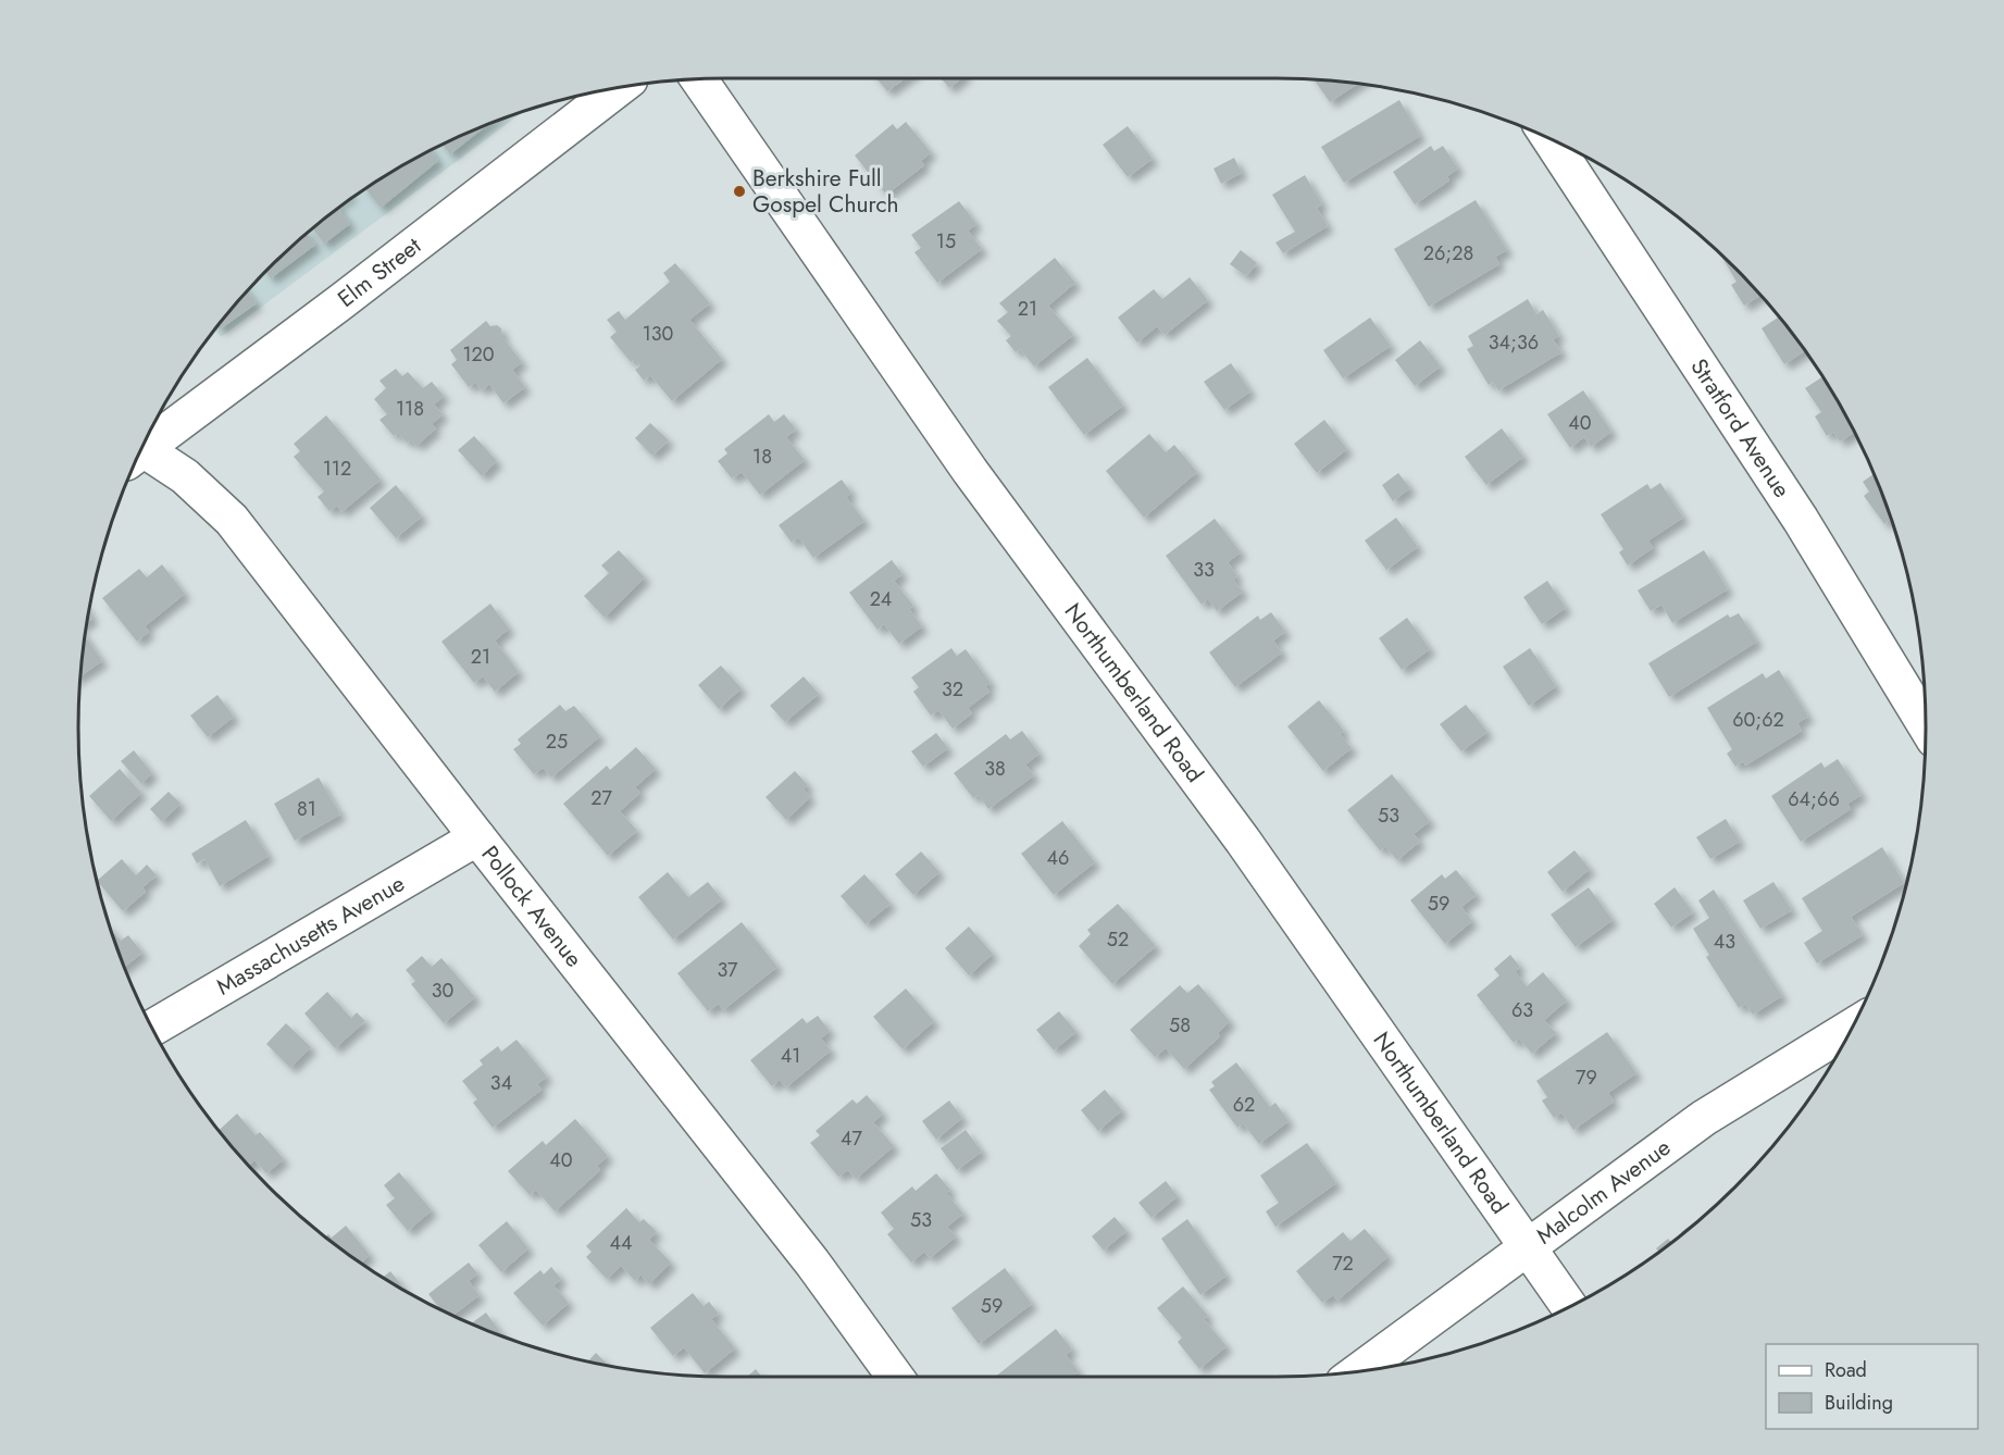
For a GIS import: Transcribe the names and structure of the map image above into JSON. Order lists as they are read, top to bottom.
{
  "streets": {
    "street": [
      "Elm Street",
      "Stratford Avenue",
      "Northumberland Road",
      "Pollock Avenue",
      "Massachusetts Avenue",
      "Malcolm Avenue"
    ]
  },
  "crossings": [
    ["Northumberland Road", "Malcolm Avenue"],
    ["Pollock Avenue", "Massachusetts Avenue"]
  ],
  "places": ["Berkshire Full Gospel Church"],
  "house_numbers": [
    "15",
    "26;28",
    "21",
    "130",
    "34;36",
    "120",
    "118",
    "40",
    "18",
    "112",
    "33",
    "24",
    "21",
    "32",
    "60;62",
    "25",
    "38",
    "27",
    "64;66",
    "81",
    "53",
    "46",
    "59",
    "52",
    "43",
    "37",
    "30",
    "63",
    "58",
    "41",
    "79",
    "34",
    "62",
    "47",
    "40",
    "53",
    "44",
    "72",
    "59"
  ],
  "legend": ["Road", "Building"]
}
